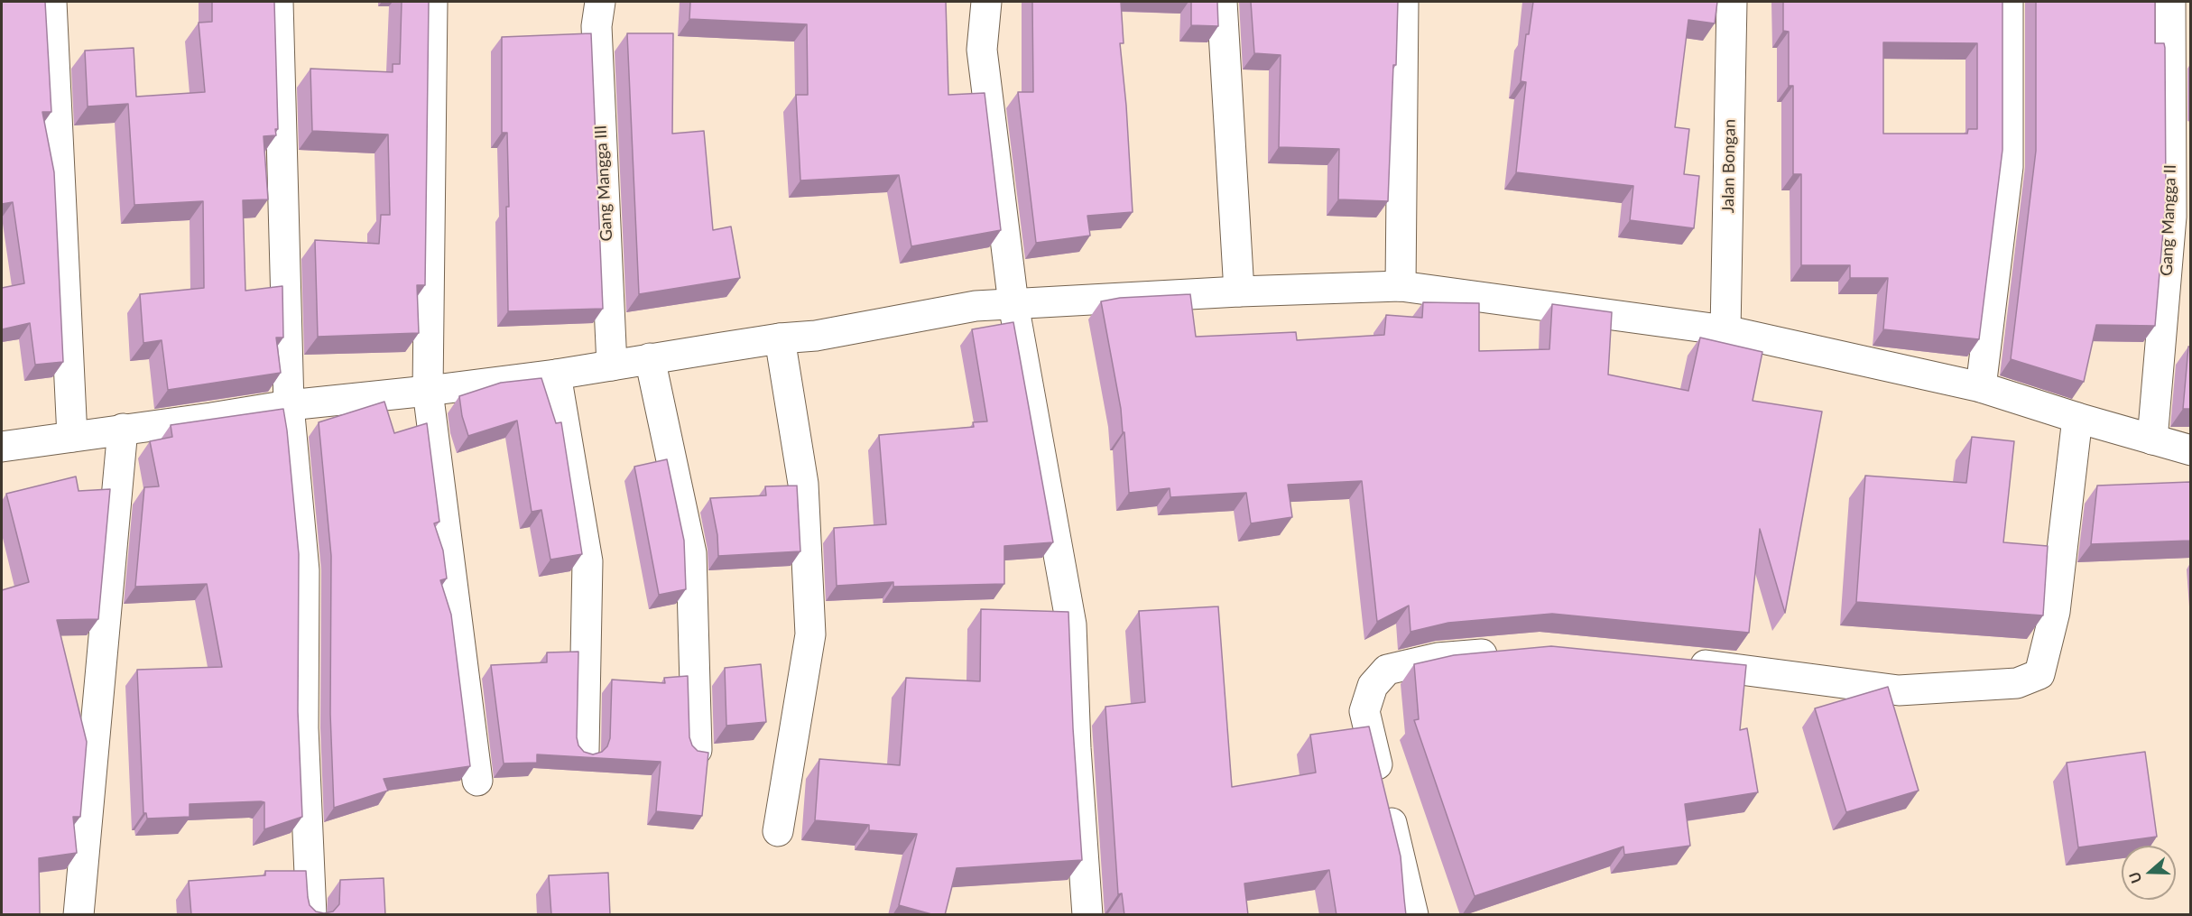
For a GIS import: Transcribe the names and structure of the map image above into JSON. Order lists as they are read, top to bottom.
{
  "streets": {
    "street": ["Jalan Bongan", "Gang Mangga III", "Gang Mangga II"]
  },
  "north": "left"
}
